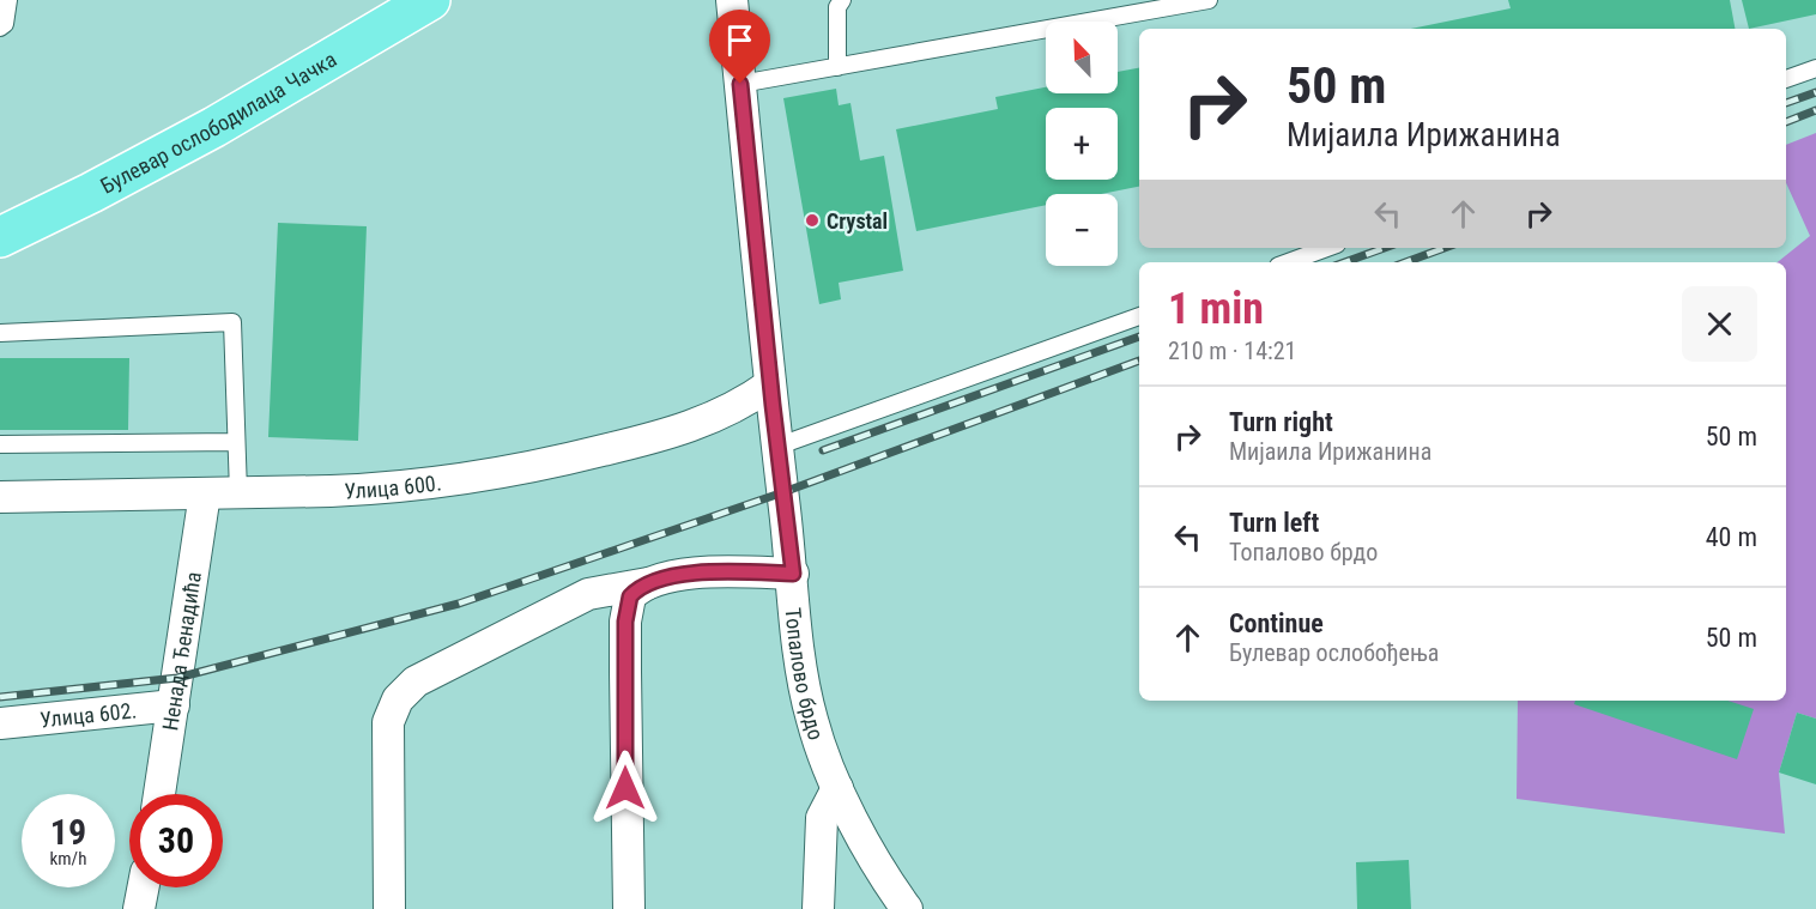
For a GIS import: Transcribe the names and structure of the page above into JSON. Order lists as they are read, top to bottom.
{
  "streets": {
    "main road": ["Булевар ослободилаца Чачка"],
    "street": [
      "Улица 600.",
      "Ненада Ђенадића",
      "Топалово брдо",
      "Улица 602."
    ]
  },
  "crossings": [
    ["Улица 600.", "Ненада Ђенадића"],
    ["Улица 600.", "Топалово брдо"],
    ["Ненада Ђенадића", "Улица 602."]
  ],
  "places": ["Crystal"],
  "north": "top left",
  "page": {
    "map_buttons": ["+", "−"],
    "turn": ["50 m", "Мијаила Ирижанина"],
    "heading": ["1 min", "210 m · 14:21"],
    "list": [
      {
        "name": "Turn right",
        "note": "Мијаила Ирижанина",
        "value": "50 m"
      },
      {
        "name": "Turn left",
        "note": "Топалово брдо",
        "value": "40 m"
      },
      {
        "name": "Continue",
        "note": "Булевар ослобођења",
        "value": "50 m"
      }
    ],
    "speed": "19 km/h",
    "limit": "30"
  }
}
